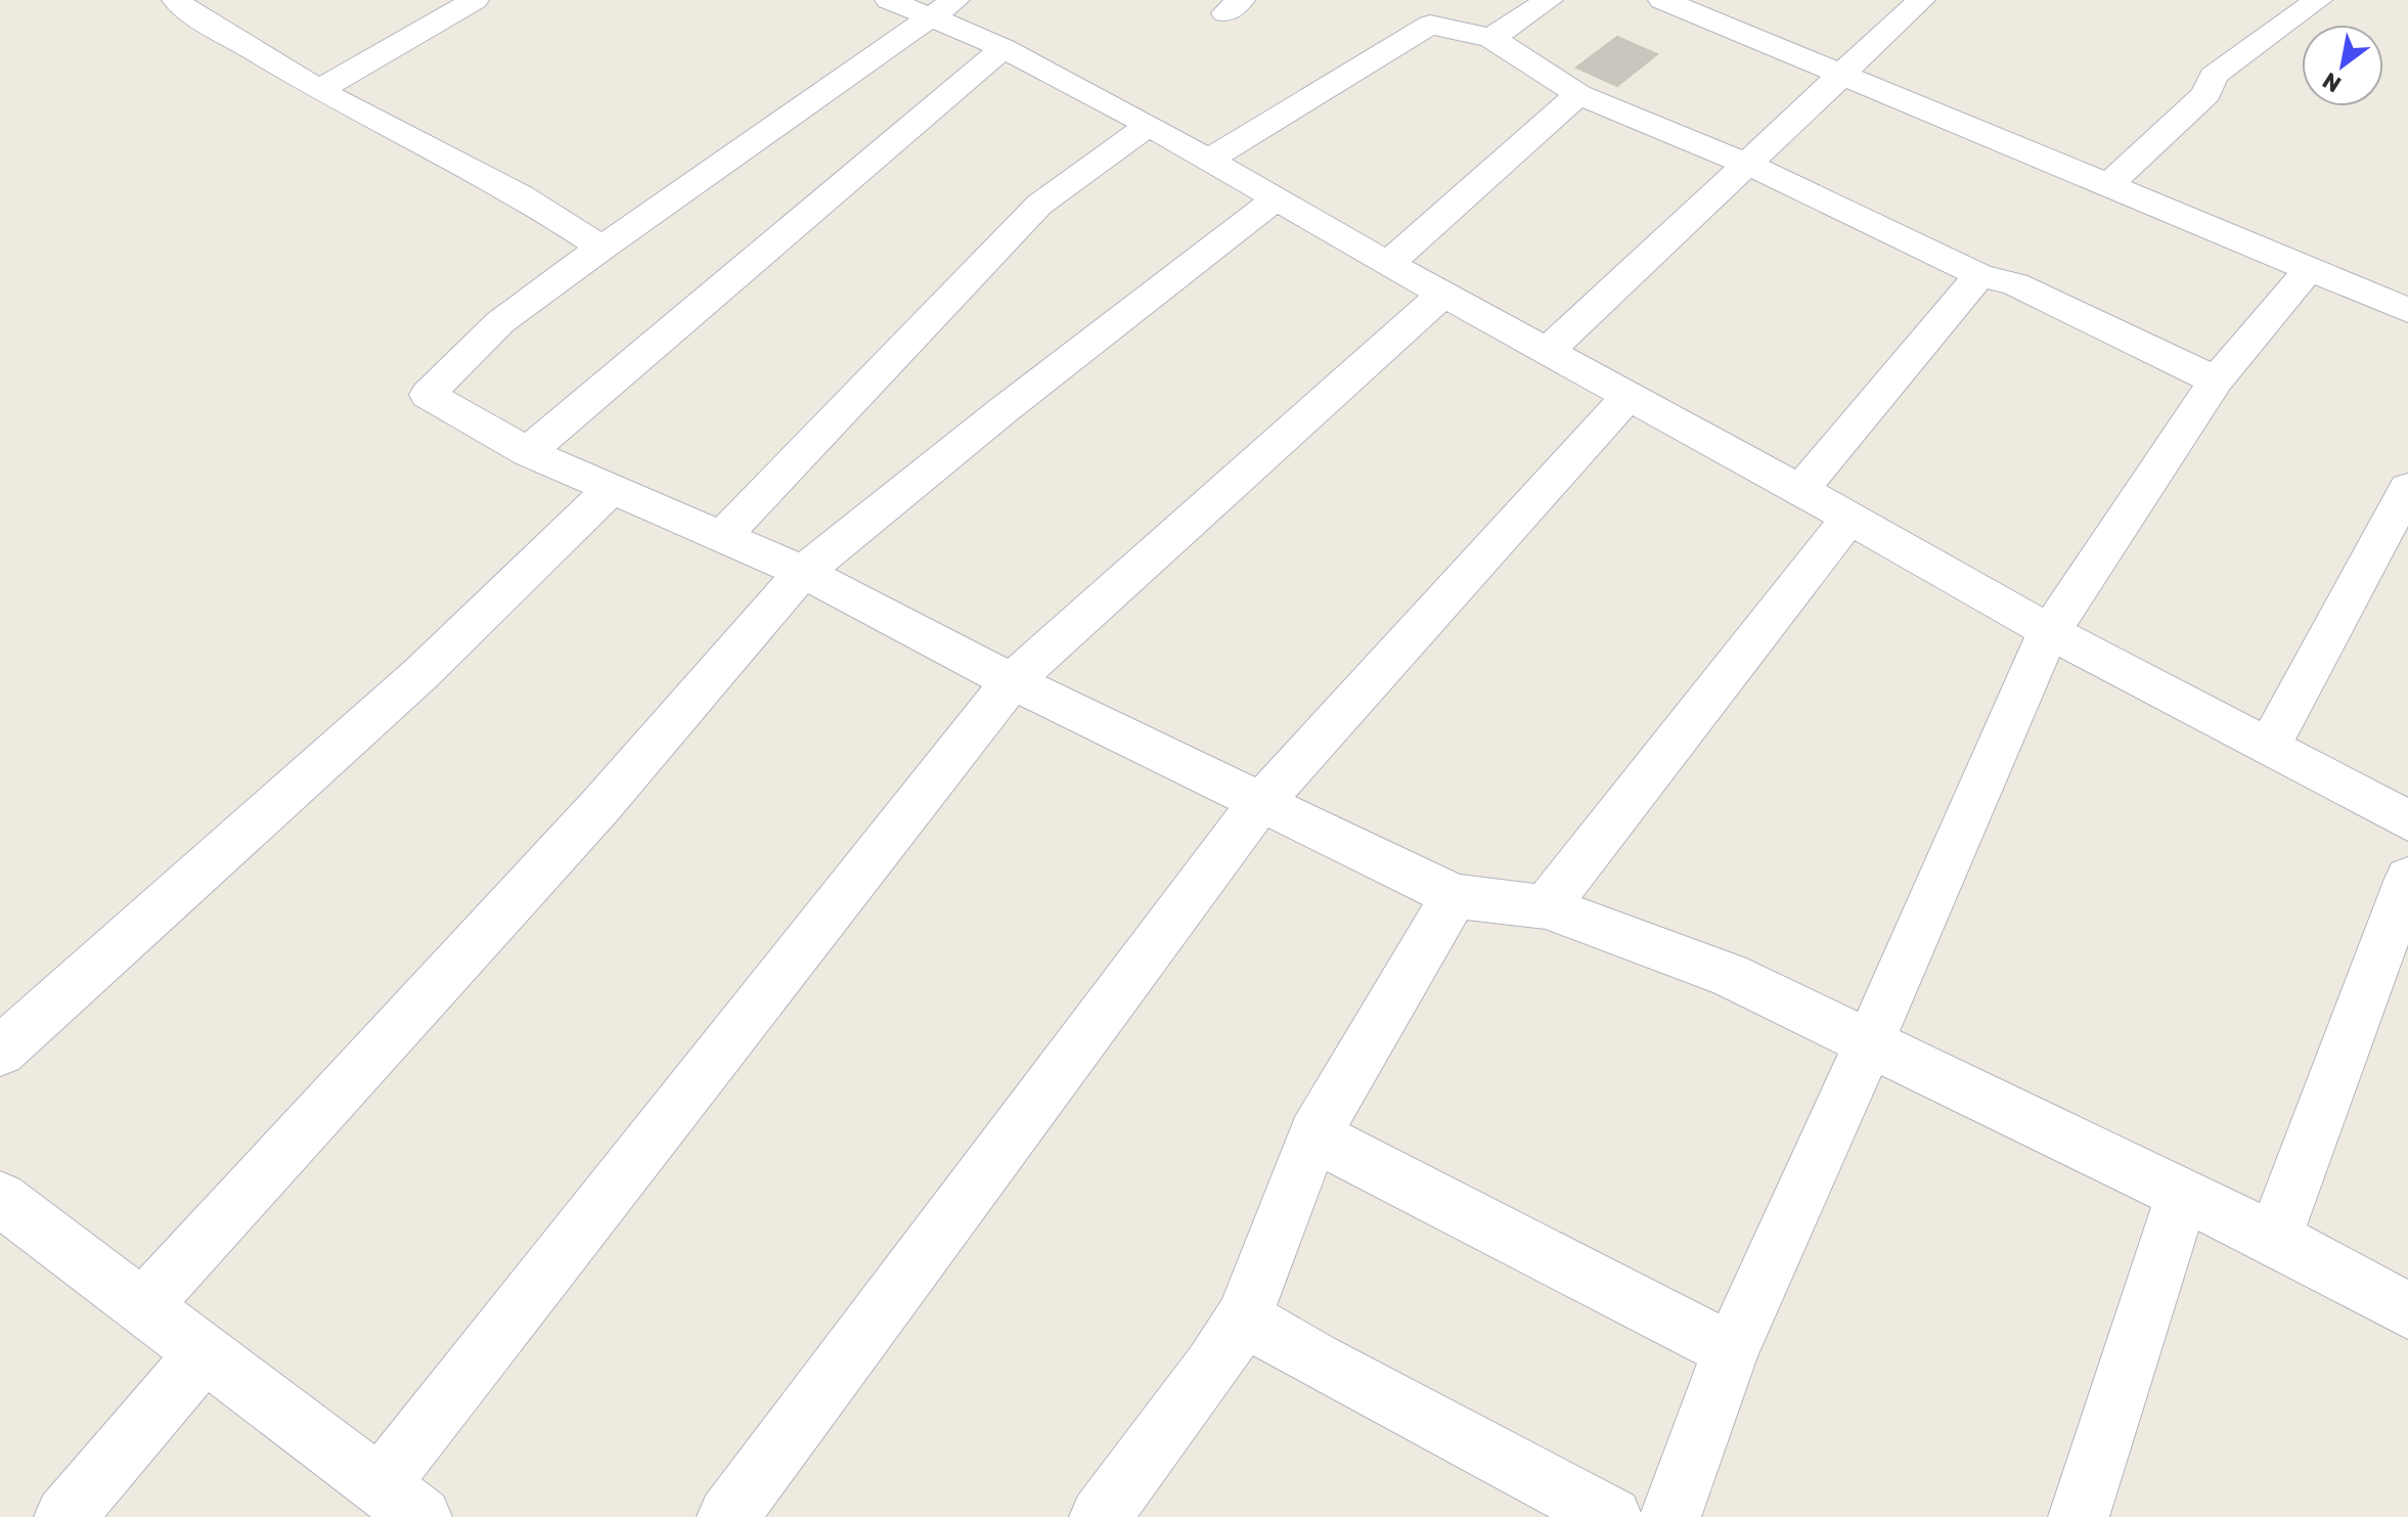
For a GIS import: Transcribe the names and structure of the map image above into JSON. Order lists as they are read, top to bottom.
{
  "north": "bottom left"
}
